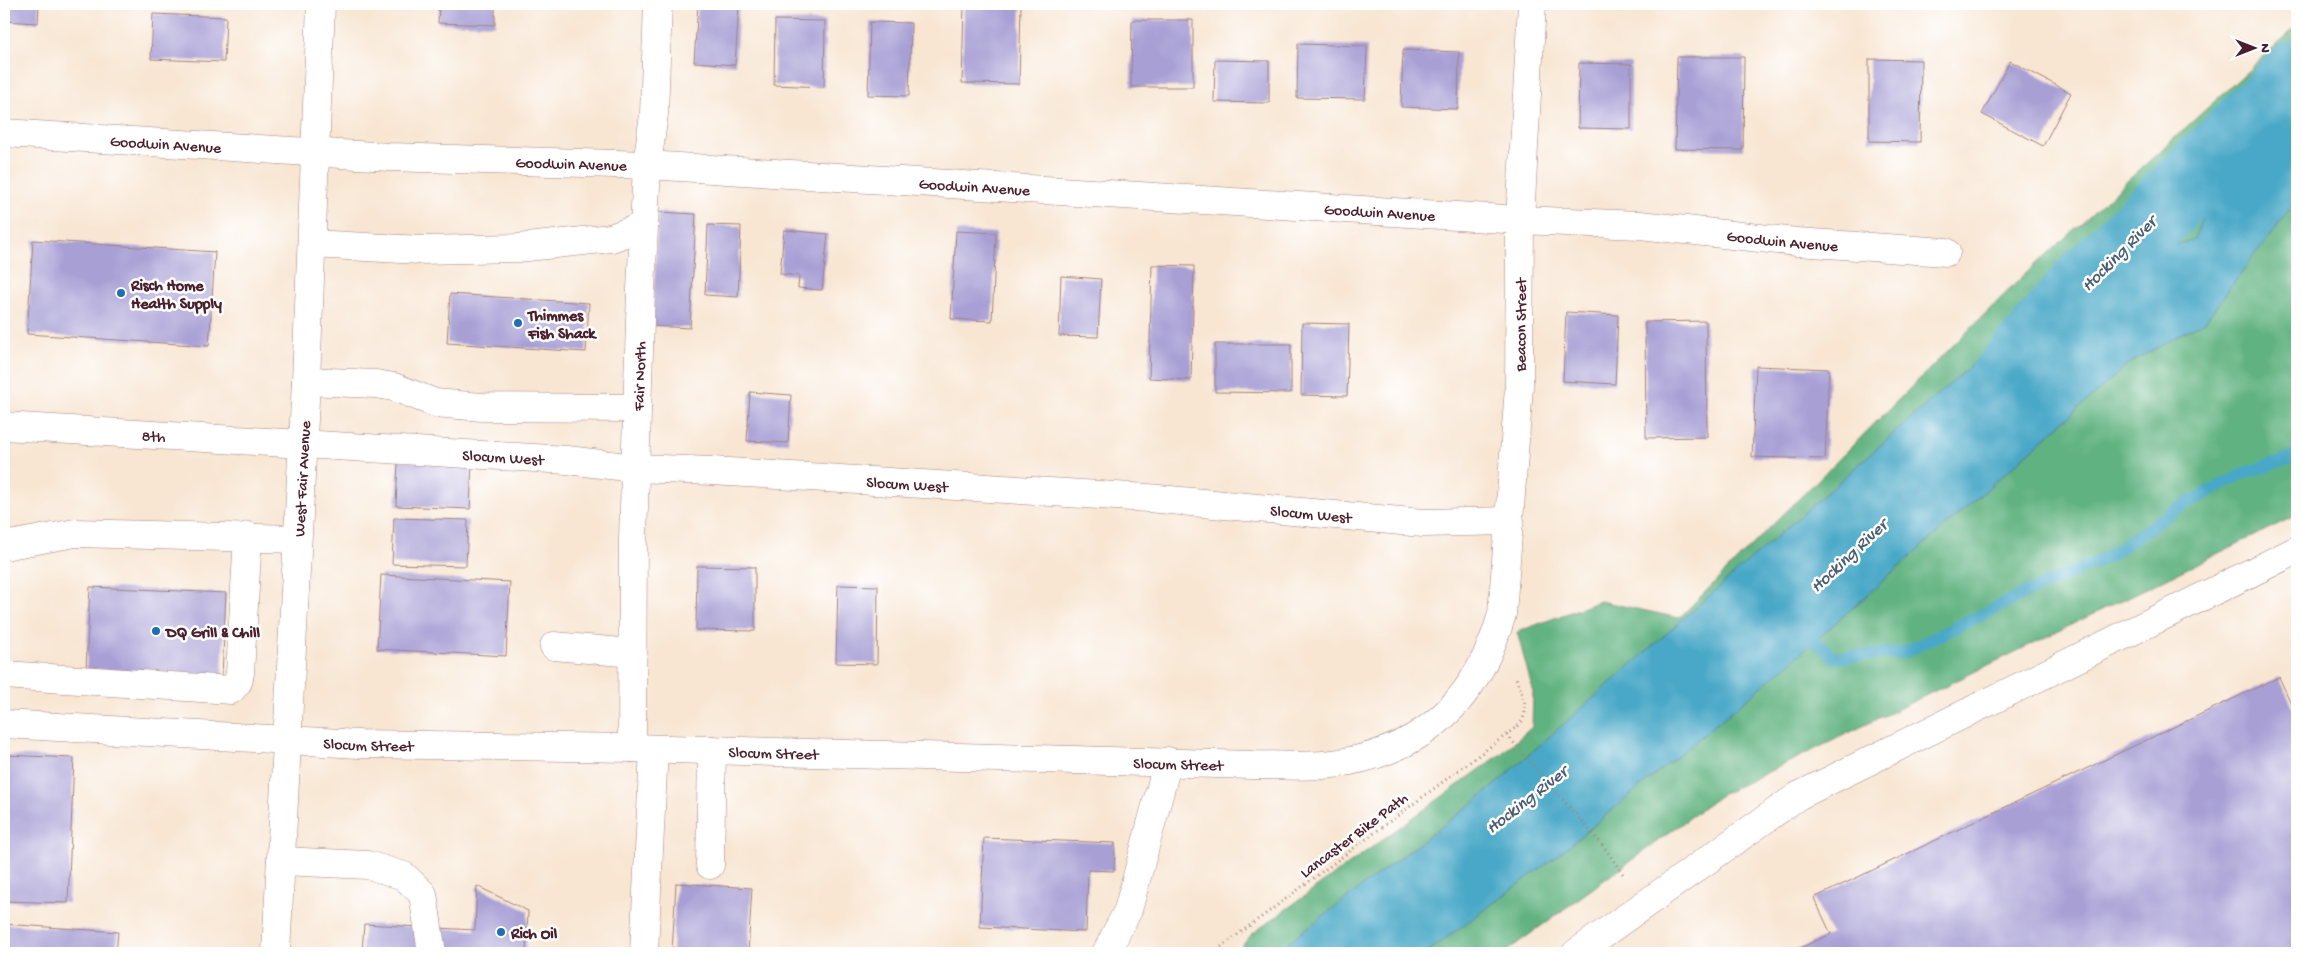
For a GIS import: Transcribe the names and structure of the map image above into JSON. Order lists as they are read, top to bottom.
{
  "streets": {
    "street": [
      "Goodwin Avenue",
      "Beacon Street",
      "Fair North",
      "8th",
      "Slocum West",
      "West Fair Avenue",
      "Slocum Street"
    ],
    "path": ["Lancaster Bike Path"]
  },
  "crossings": [
    ["Goodwin Avenue", "Beacon Street"],
    ["Goodwin Avenue", "Fair North"],
    ["Goodwin Avenue", "West Fair Avenue"],
    ["Beacon Street", "Slocum West"],
    ["Beacon Street", "Slocum Street"],
    ["Beacon Street", "Lancaster Bike Path"],
    ["Fair North", "Slocum West"],
    ["Fair North", "Slocum Street"],
    ["8th", "Slocum West"],
    ["8th", "West Fair Avenue"],
    ["Slocum West", "West Fair Avenue"],
    ["West Fair Avenue", "Slocum Street"],
    ["Slocum Street", "Lancaster Bike Path"]
  ],
  "water": ["Hocking River"],
  "places": [
    "Risch Home Health Supply",
    "Thimmes Fish Shack",
    "DQ Grill & Chill",
    "Rich Oil"
  ],
  "north": "right"
}
